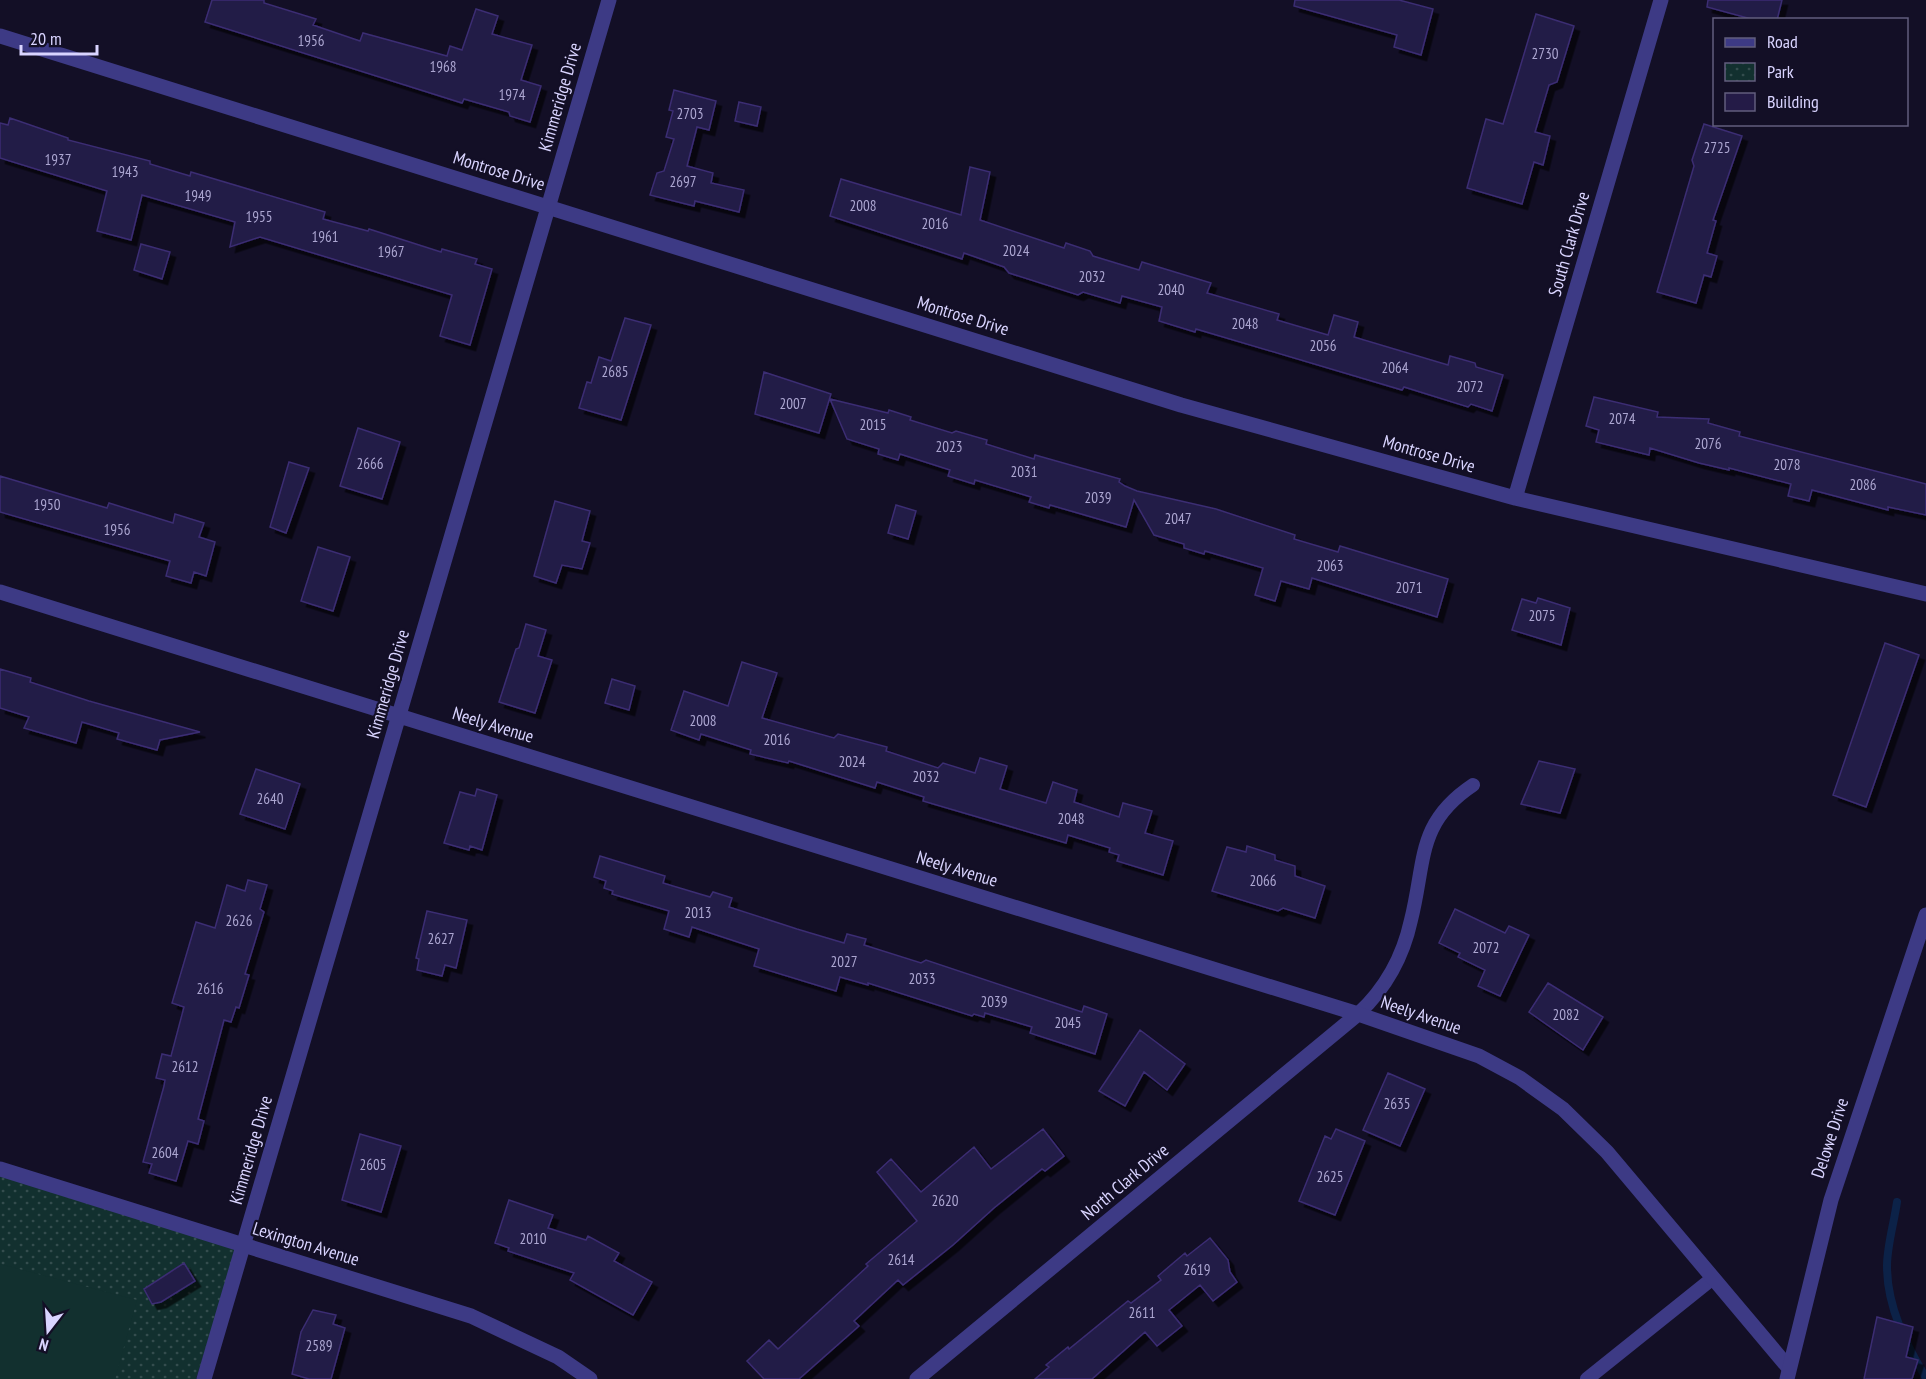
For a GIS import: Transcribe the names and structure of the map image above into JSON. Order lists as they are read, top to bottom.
{
  "streets": {
    "street": [
      "Kimmeridge Drive",
      "Montrose Drive",
      "South Clark Drive",
      "Neely Avenue",
      "Delowe Drive",
      "North Clark Drive",
      "Lexington Avenue"
    ]
  },
  "crossings": [
    ["Kimmeridge Drive", "Montrose Drive"],
    ["Kimmeridge Drive", "Neely Avenue"],
    ["Kimmeridge Drive", "Lexington Avenue"],
    ["Montrose Drive", "South Clark Drive"],
    ["Neely Avenue", "Delowe Drive"],
    ["Neely Avenue", "North Clark Drive"]
  ],
  "house_numbers": [
    "1956",
    "2730",
    "1968",
    "1974",
    "2703",
    "2725",
    "1937",
    "1943",
    "2697",
    "1949",
    "2008",
    "1955",
    "2016",
    "1961",
    "2024",
    "1967",
    "2032",
    "2040",
    "2048",
    "2056",
    "2064",
    "2685",
    "2072",
    "2007",
    "2074",
    "2015",
    "2076",
    "2023",
    "2666",
    "2078",
    "2031",
    "2086",
    "2039",
    "1950",
    "2047",
    "1956",
    "2063",
    "2071",
    "2075",
    "2008",
    "2016",
    "2024",
    "2032",
    "2640",
    "2048",
    "2066",
    "2013",
    "2626",
    "2627",
    "2072",
    "2027",
    "2033",
    "2616",
    "2039",
    "2082",
    "2045",
    "2612",
    "2635",
    "2604",
    "2605",
    "2625",
    "2620",
    "2010",
    "2614",
    "2619",
    "2611",
    "2589"
  ],
  "legend": ["Road", "Park", "Building"],
  "scale_bar": "20 m",
  "north": "bottom"
}
